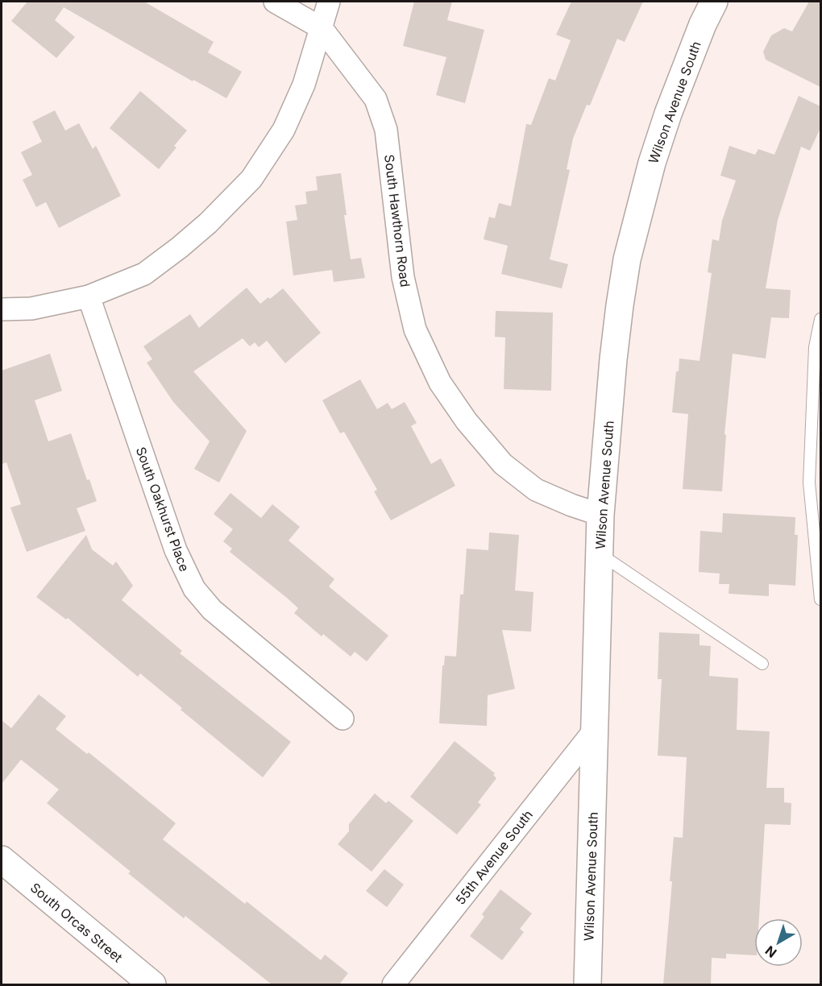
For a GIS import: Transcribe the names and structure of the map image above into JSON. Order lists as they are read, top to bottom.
{
  "streets": {
    "main road": ["Wilson Avenue South", "South Orcas Street"],
    "street": ["South Hawthorn Road", "South Oakhurst Place", "55th Avenue South"]
  },
  "crossings": [
    ["Wilson Avenue South", "South Hawthorn Road"],
    ["Wilson Avenue South", "55th Avenue South"]
  ],
  "north": "bottom left"
}
